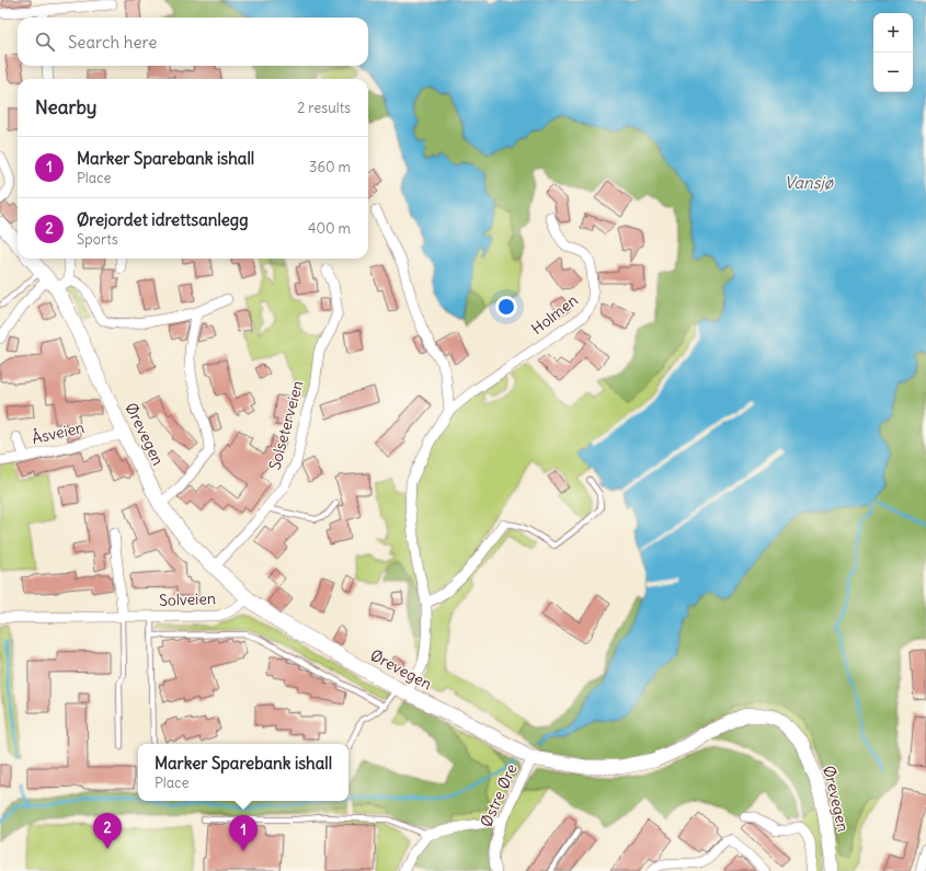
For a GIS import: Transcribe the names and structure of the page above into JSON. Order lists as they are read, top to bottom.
{
  "streets": {
    "street": [
      "Holmen",
      "Solseterveien",
      "Åsveien",
      "Ørevegen",
      "Solveien",
      "Østre Øre"
    ]
  },
  "crossings": [
    ["Holmen", "Ørevegen"],
    ["Solseterveien", "Ørevegen"],
    ["Åsveien", "Ørevegen"],
    ["Ørevegen", "Solveien"],
    ["Ørevegen", "Østre Øre"]
  ],
  "water": ["Vansjø"],
  "page": {
    "map_buttons": ["+", "−"],
    "search": "Search here",
    "heading": ["Nearby", "2 results"],
    "list": [
      {
        "mark": "1",
        "name": "Marker Sparebank ishall",
        "note": "Place",
        "value": "360 m"
      },
      {
        "mark": "2",
        "name": "Ørejordet idrettsanlegg",
        "note": "Sports",
        "value": "400 m"
      }
    ],
    "popup": ["Marker Sparebank ishall", "Place"],
    "pins": ["2", "1"]
  }
}
